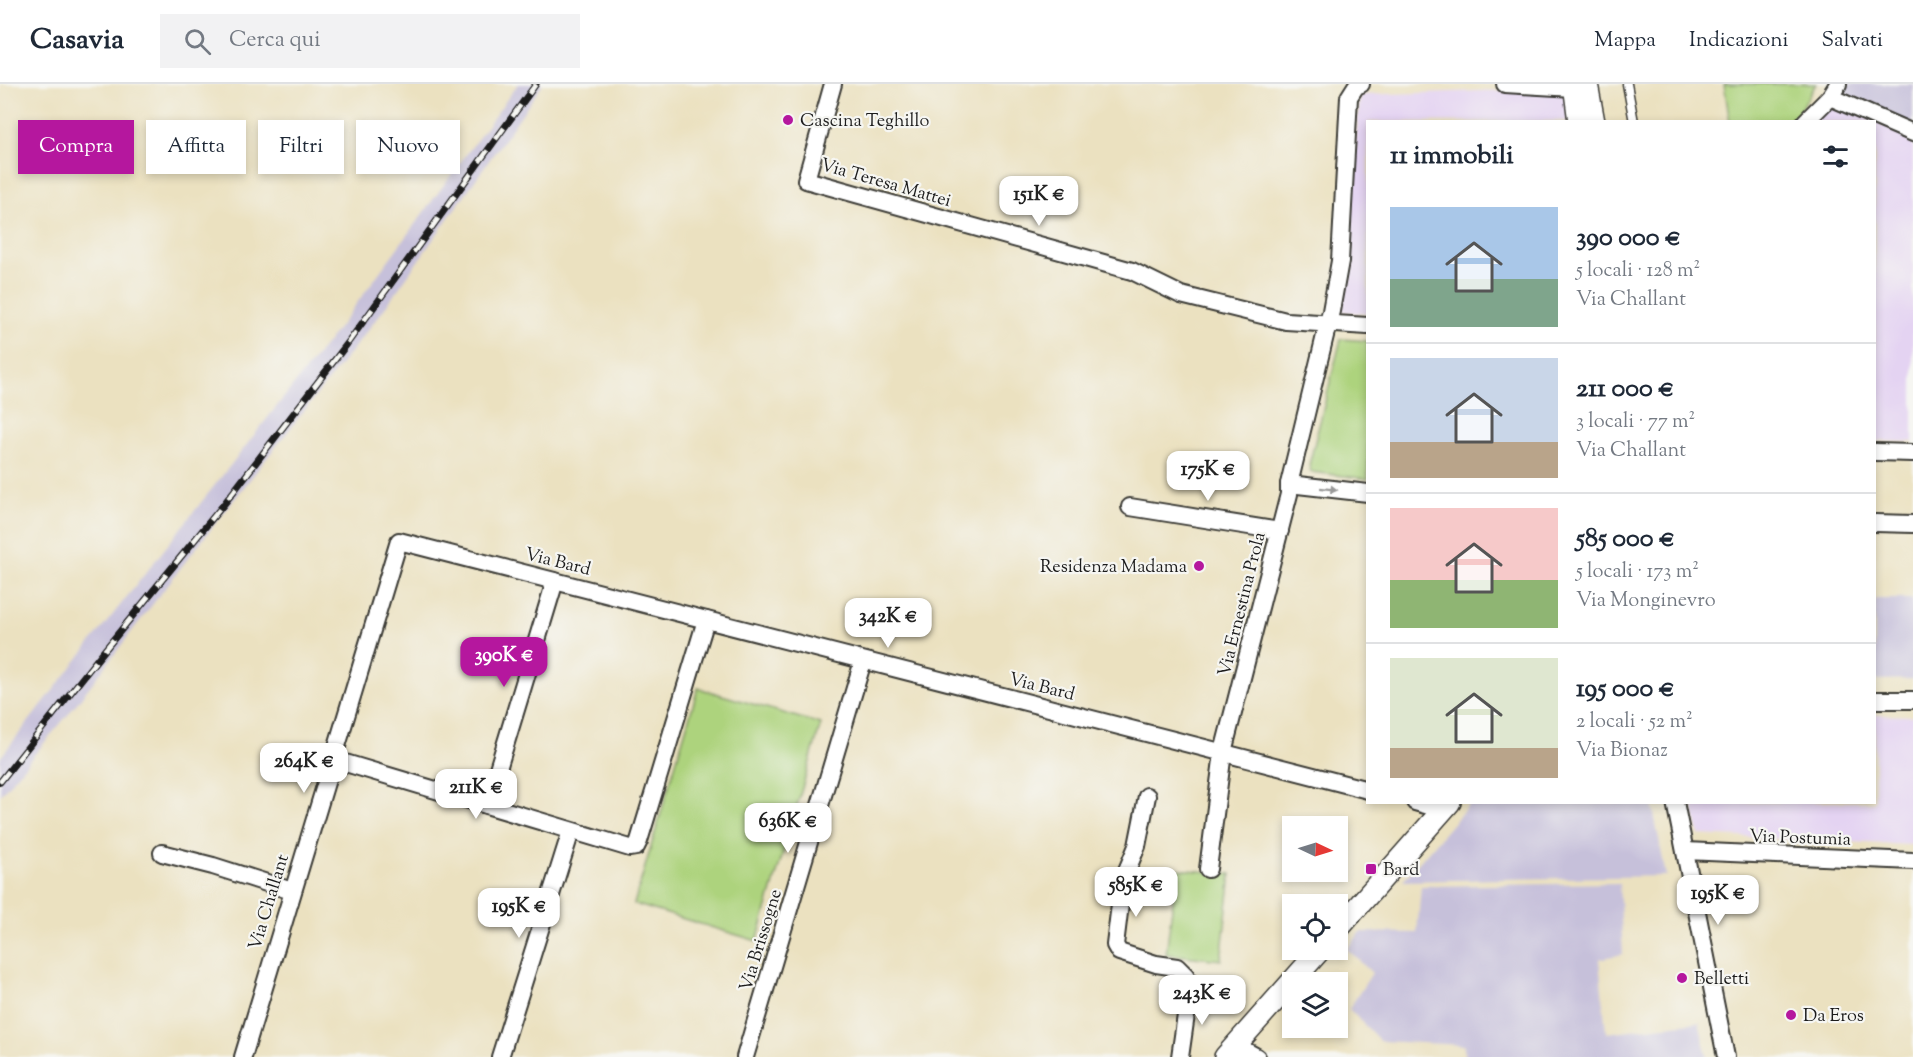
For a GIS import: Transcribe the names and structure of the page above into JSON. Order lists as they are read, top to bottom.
{
  "streets": {
    "street": [
      "Via Teresa Mattei",
      "Via Bard",
      "Via Ernestina Prola",
      "Via Postumia",
      "Via Challant",
      "Via Brissogne"
    ]
  },
  "crossings": [
    ["Via Teresa Mattei", "Via Ernestina Prola"],
    ["Via Bard", "Via Ernestina Prola"],
    ["Via Bard", "Via Challant"],
    ["Via Bard", "Via Brissogne"]
  ],
  "places": {
    "other": [
      "Cascina Teghillo",
      "Residenza Madama",
      "Belletti",
      "Da Eros"
    ],
    "transit": ["Bard"]
  },
  "north": "right",
  "page": {
    "header": "Casavia",
    "search": "Cerca qui",
    "nav": ["Mappa", "Indicazioni", "Salvati"],
    "chip": [
      "Compra",
      "Affitta",
      "Filtri",
      "Nuovo"
    ],
    "heading": "11 immobili",
    "price": [
      "151K €",
      "175K €",
      "342K €",
      "390K €",
      "264K €",
      "211K €",
      "636K €",
      "585K €",
      "195K €",
      "195K €",
      "243K €"
    ],
    "list": [
      {
        "name": "390 000 €",
        "note": "5 locali · 128 m² · Via Challant"
      },
      {
        "name": "211 000 €",
        "note": "3 locali · 77 m² · Via Challant"
      },
      {
        "name": "585 000 €",
        "note": "5 locali · 173 m² · Via Monginevro"
      },
      {
        "name": "195 000 €",
        "note": "2 locali · 52 m² · Via Bionaz"
      }
    ]
  }
}
